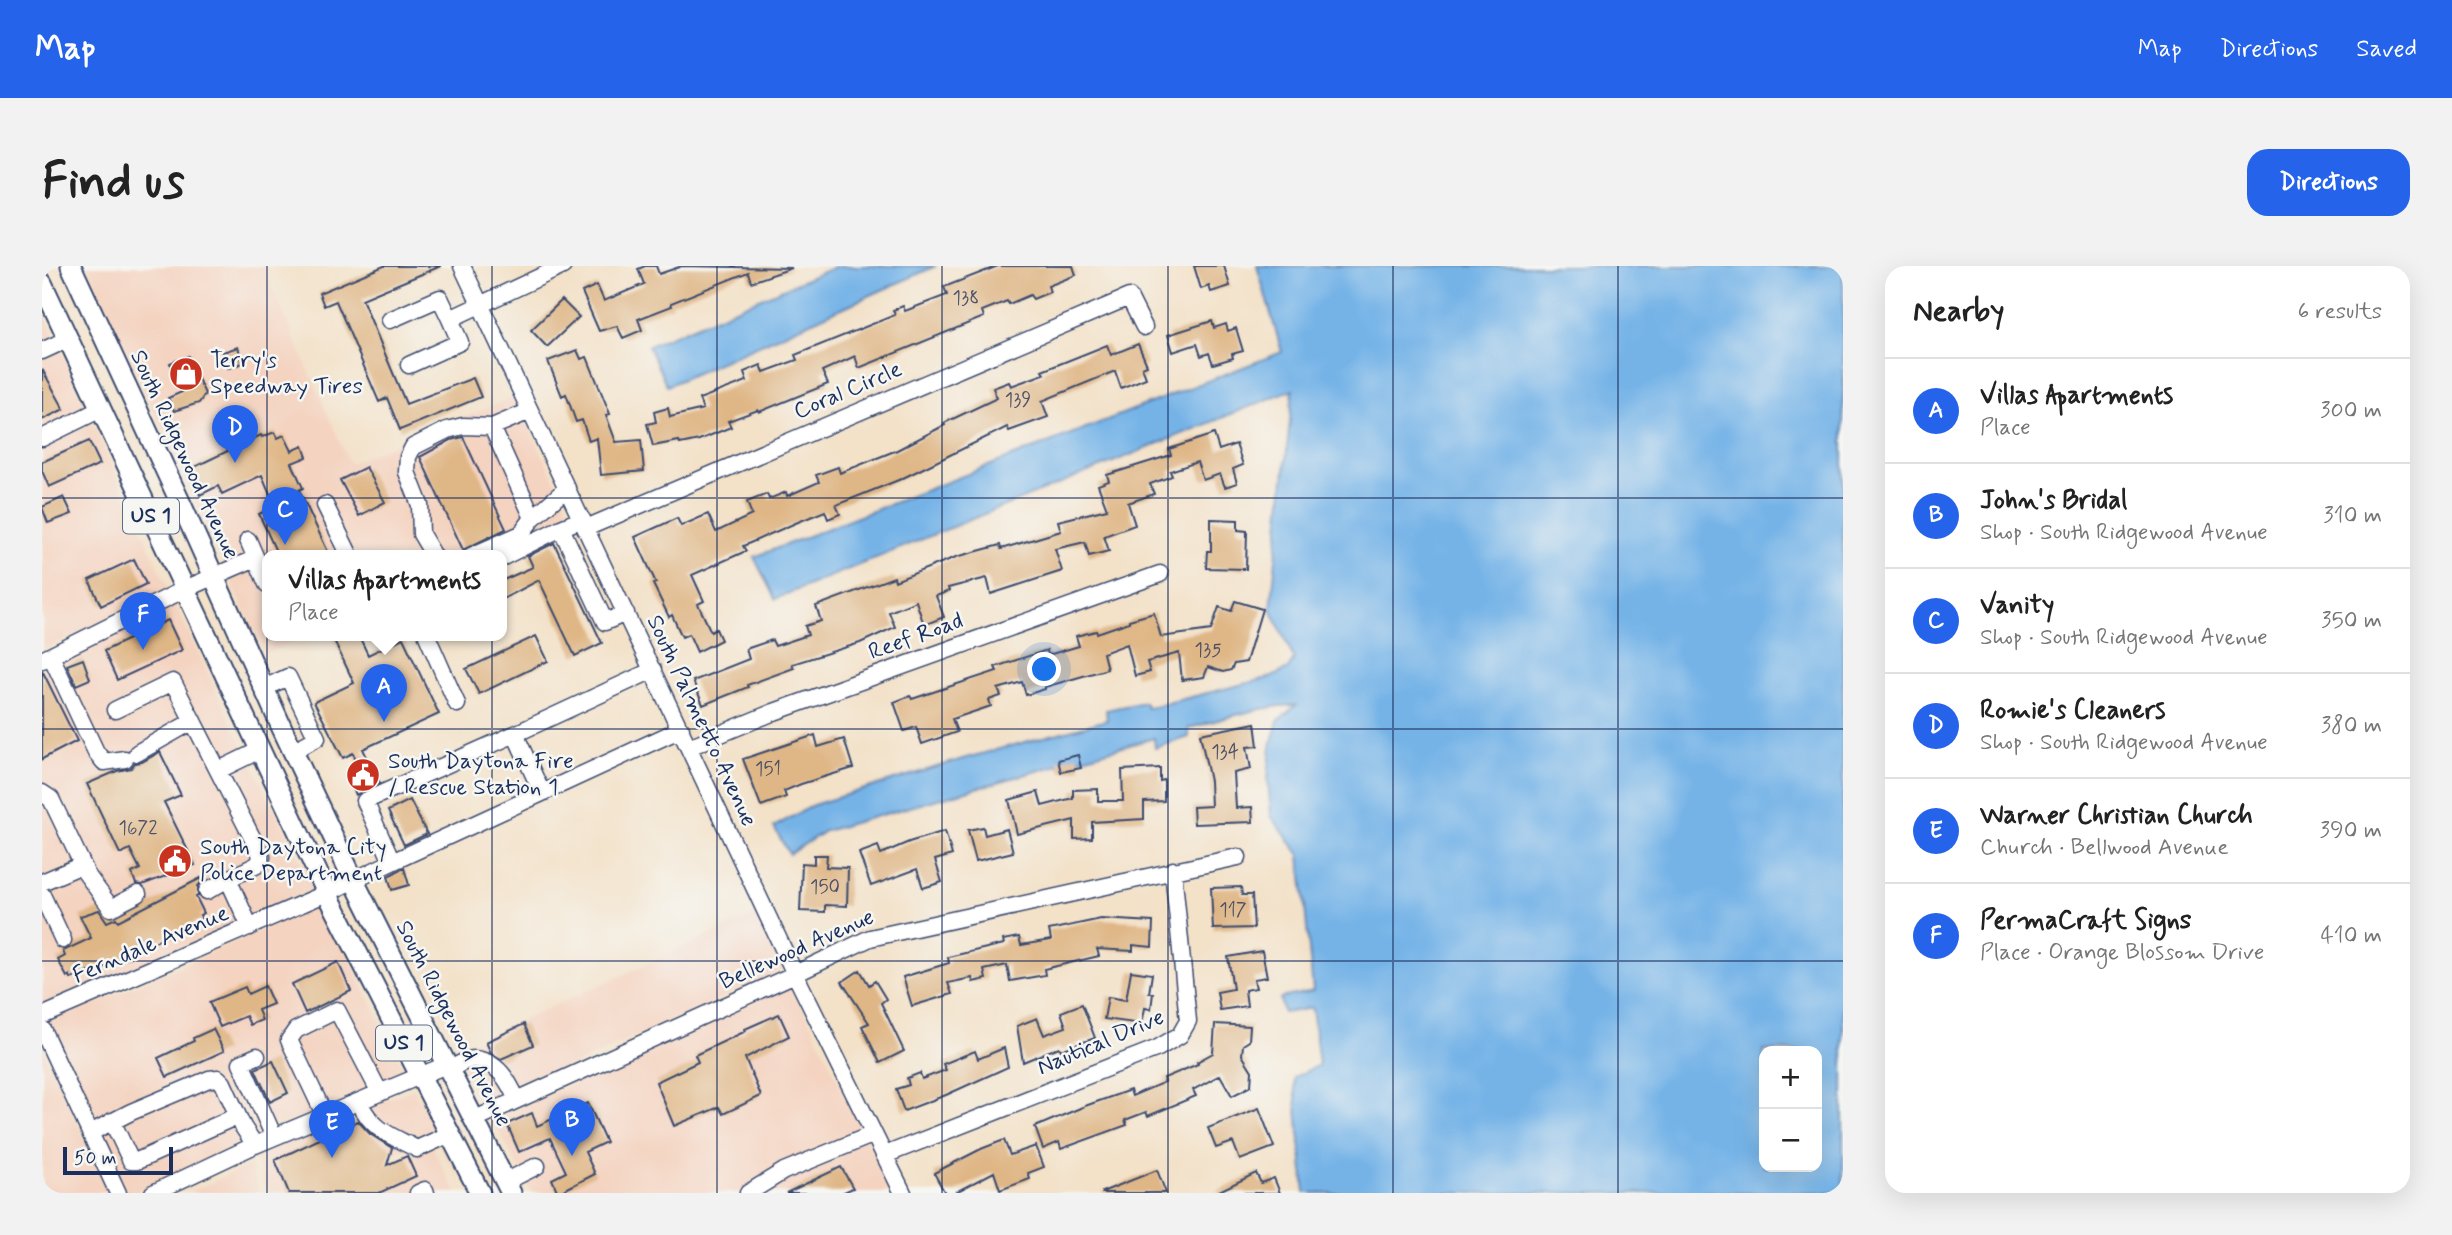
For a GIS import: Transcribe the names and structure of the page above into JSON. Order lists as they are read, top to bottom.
{
  "streets": {
    "main road": ["South Ridgewood Avenue", "US 1"],
    "street": [
      "Coral Circle",
      "Reef Road",
      "South Palmetto Avenue",
      "Ferndale Avenue",
      "Bellewood Avenue",
      "Nautical Drive"
    ]
  },
  "crossings": [
    ["Coral Circle", "South Palmetto Avenue"],
    ["South Ridgewood Avenue", "Ferndale Avenue"],
    ["South Ridgewood Avenue", "Bellewood Avenue"],
    ["US 1", "Ferndale Avenue"],
    ["Reef Road", "South Palmetto Avenue"],
    ["South Palmetto Avenue", "Ferndale Avenue"],
    ["South Palmetto Avenue", "Bellewood Avenue"],
    ["South Palmetto Avenue", "Nautical Drive"],
    ["Bellewood Avenue", "Nautical Drive"]
  ],
  "places": {
    "shop": ["Terry's Speedway Tires"],
    "public building": ["South Daytona Fire / Rescue Station 1", "South Daytona City Police Department"]
  },
  "house_numbers": [
    "138",
    "139",
    "135",
    "134",
    "151",
    "1672",
    "150",
    "117"
  ],
  "scale_bar": "50 m",
  "page": {
    "header": "Map",
    "nav": ["Map", "Directions", "Saved"],
    "buttons": "Directions",
    "title": "Find us",
    "heading": ["Nearby", "6 results"],
    "list": [
      {
        "mark": "A",
        "name": "Villas Apartments",
        "note": "Place",
        "value": "300 m"
      },
      {
        "mark": "B",
        "name": "John's Bridal",
        "note": "Shop · South Ridgewood Avenue",
        "value": "310 m"
      },
      {
        "mark": "C",
        "name": "Vanity",
        "note": "Shop · South Ridgewood Avenue",
        "value": "350 m"
      },
      {
        "mark": "D",
        "name": "Romie's Cleaners",
        "note": "Shop · South Ridgewood Avenue",
        "value": "380 m"
      },
      {
        "mark": "E",
        "name": "Warner Christian Church",
        "note": "Church · Bellwood Avenue",
        "value": "390 m"
      },
      {
        "mark": "F",
        "name": "PermaCraft Signs",
        "note": "Place · Orange Blossom Drive",
        "value": "410 m"
      }
    ],
    "pins": [
      "D",
      "C",
      "F",
      "A",
      "B",
      "E"
    ],
    "popup": ["Villas Apartments", "Place"],
    "map_buttons": ["+", "−"],
    "scale": "50 m"
  }
}
